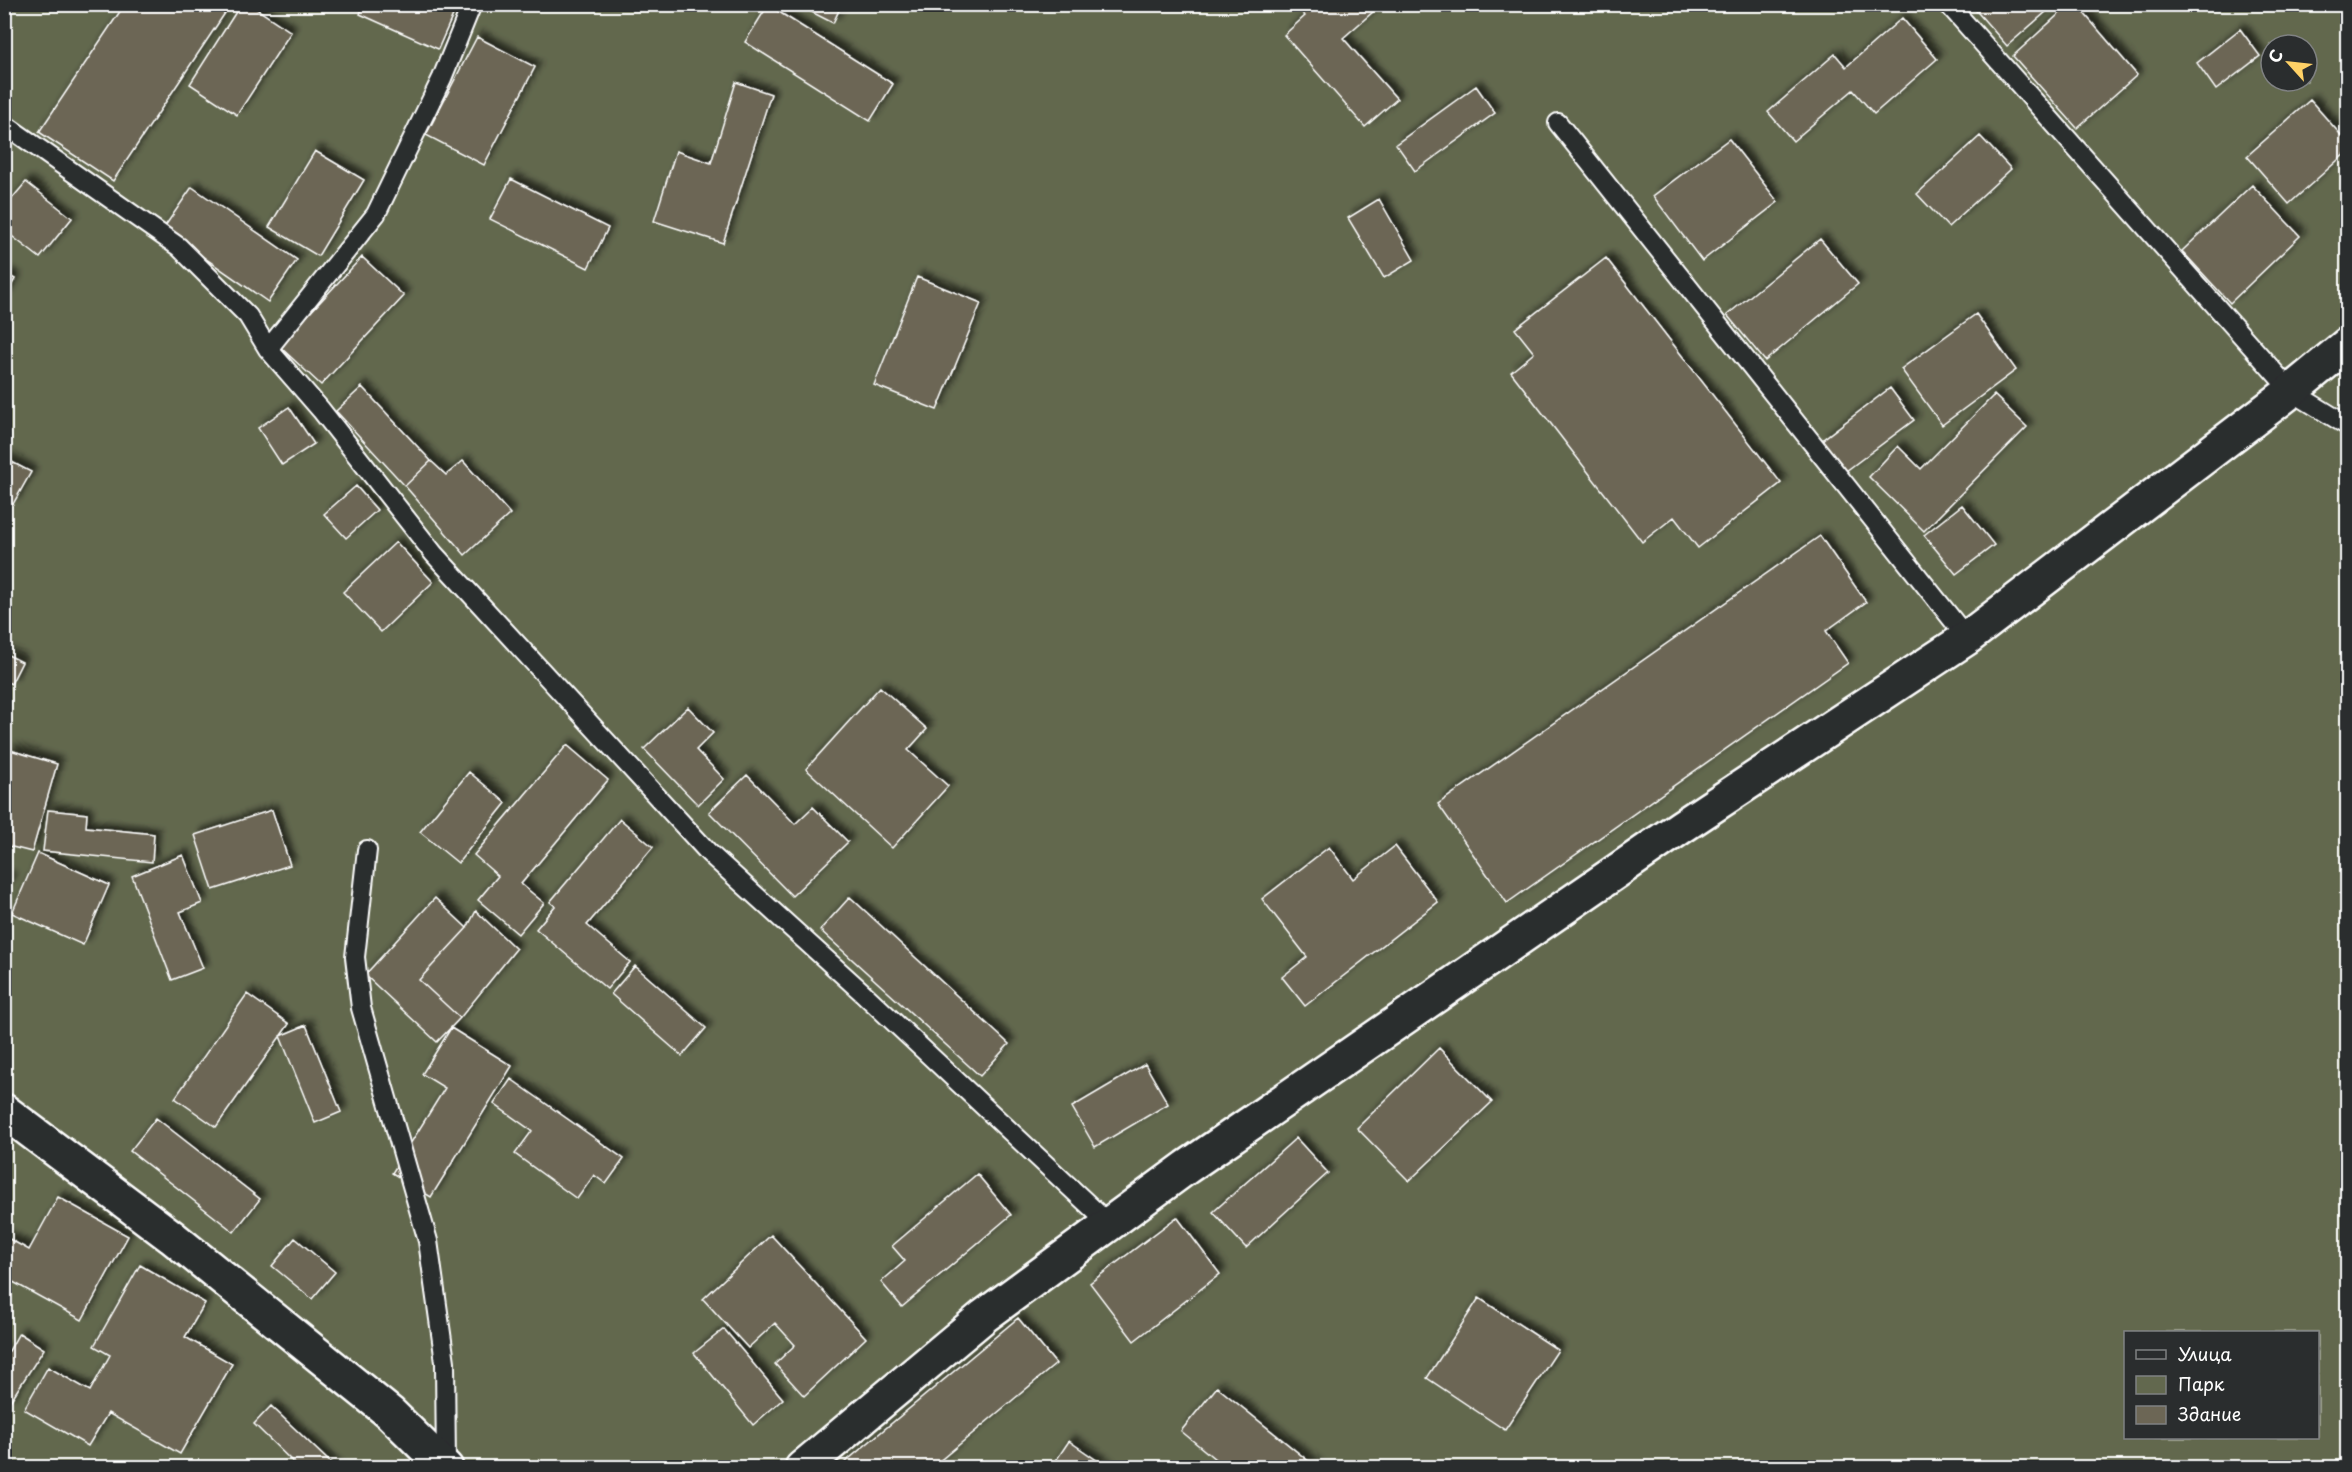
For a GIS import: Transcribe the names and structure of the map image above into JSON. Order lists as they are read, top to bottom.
{
  "legend": ["Улица", "Парк", "Здание"],
  "north": "top left"
}
